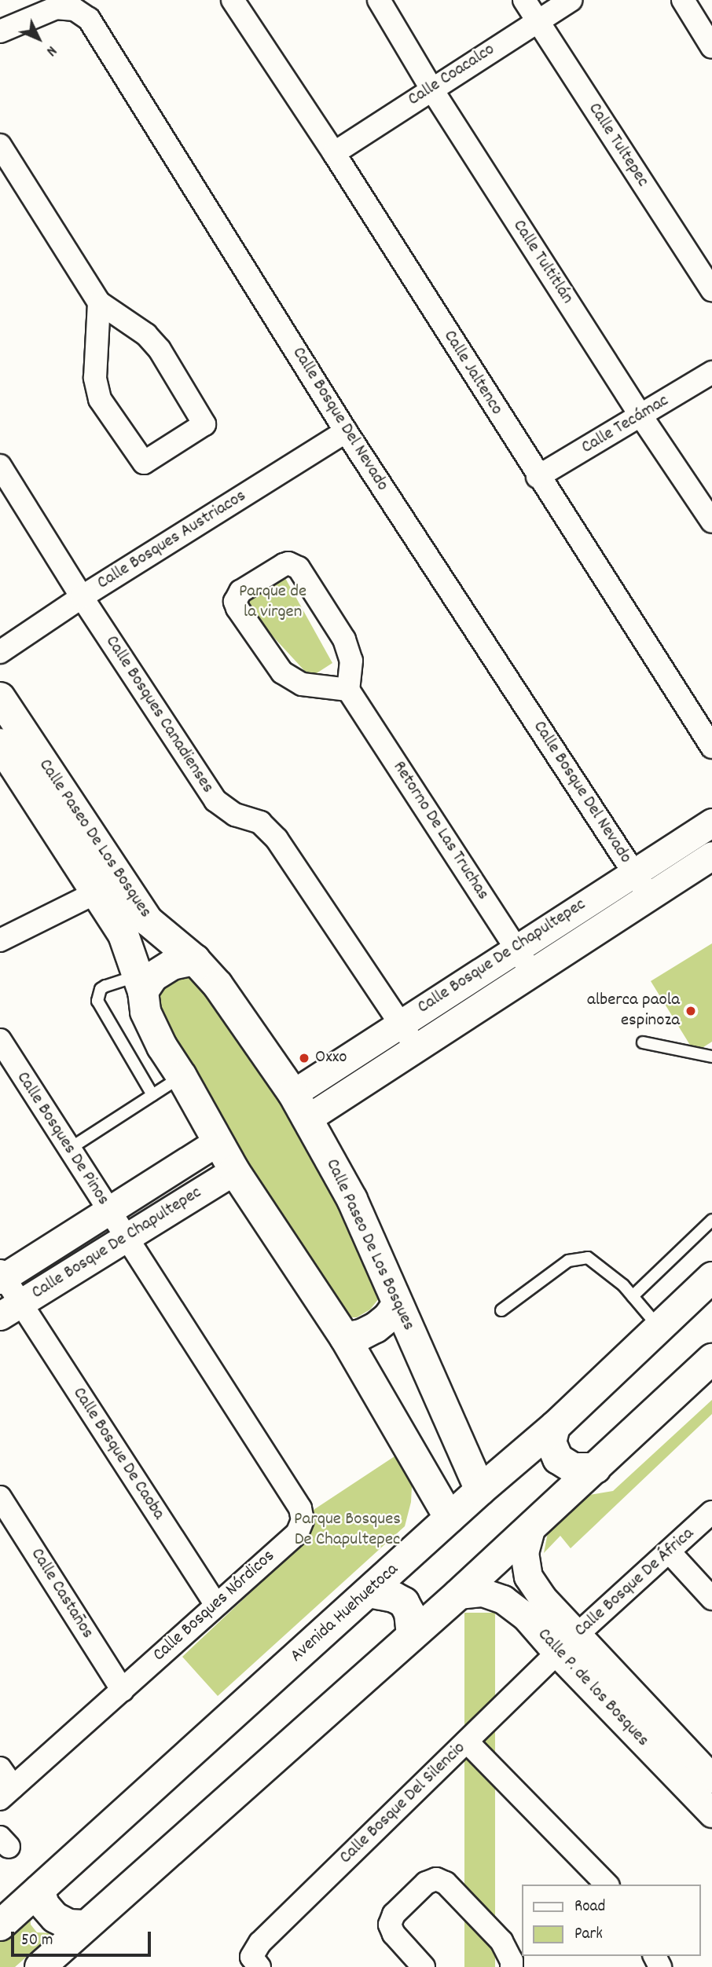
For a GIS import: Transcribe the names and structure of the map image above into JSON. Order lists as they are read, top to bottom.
{
  "streets": {
    "main road": ["Calle Paseo De Los Bosques", "Avenida Huehuetoca"],
    "street": [
      "Calle Coacalco",
      "Calle Tultepec",
      "Calle Tultitlán",
      "Calle Jaltenco",
      "Calle Bosque Del Nevado",
      "Calle Tecámac",
      "Calle Bosques Austriacos",
      "Calle Bosques Canadienses",
      "Retorno De Las Truchas",
      "Calle Bosque De Chapultepec",
      "Calle Bosques De Pinos",
      "Calle Bosque De Caoba",
      "Calle Bosque De África",
      "Calle Castaños",
      "Calle Bosques Nórdicos",
      "Calle P. de los Bosques",
      "Calle Bosque Del Silencio"
    ]
  },
  "crossings": [
    ["Calle Coacalco", "Calle Tultepec"],
    ["Calle Coacalco", "Calle Tultitlán"],
    ["Calle Coacalco", "Calle Jaltenco"],
    ["Calle Tultitlán", "Calle Tecámac"],
    ["Calle Jaltenco", "Calle Tecámac"],
    ["Calle Bosque Del Nevado", "Calle Bosques Austriacos"],
    ["Calle Bosque Del Nevado", "Calle Bosque De Chapultepec"],
    ["Calle Bosques Austriacos", "Calle Bosques Canadienses"],
    ["Calle Bosques Canadienses", "Calle Bosque De Chapultepec"],
    ["Retorno De Las Truchas", "Calle Bosque De Chapultepec"],
    ["Calle Paseo De Los Bosques", "Calle Bosque De Chapultepec"],
    ["Calle Paseo De Los Bosques", "Avenida Huehuetoca"],
    ["Calle Bosque De Chapultepec", "Calle Bosques De Pinos"],
    ["Calle Bosque De Chapultepec", "Calle Bosque De Caoba"],
    ["Calle Bosque De Chapultepec", "Calle Bosques Nórdicos"],
    ["Calle Bosques De Pinos", "Calle Bosques Nórdicos"],
    ["Calle Bosque De Caoba", "Calle Bosques Nórdicos"],
    ["Calle Bosque De África", "Calle P. de los Bosques"],
    ["Calle Bosque De África", "Calle Bosque Del Silencio"],
    ["Calle Castaños", "Calle Bosques Nórdicos"],
    ["Calle P. de los Bosques", "Calle Bosque Del Silencio"]
  ],
  "parks": ["Parque de la virgen", "Parque Bosques De Chapultepec"],
  "places": ["alberca paola espinoza", "Oxxo"],
  "legend": ["Road", "Park"],
  "scale_bar": "50 m",
  "north": "bottom right"
}
